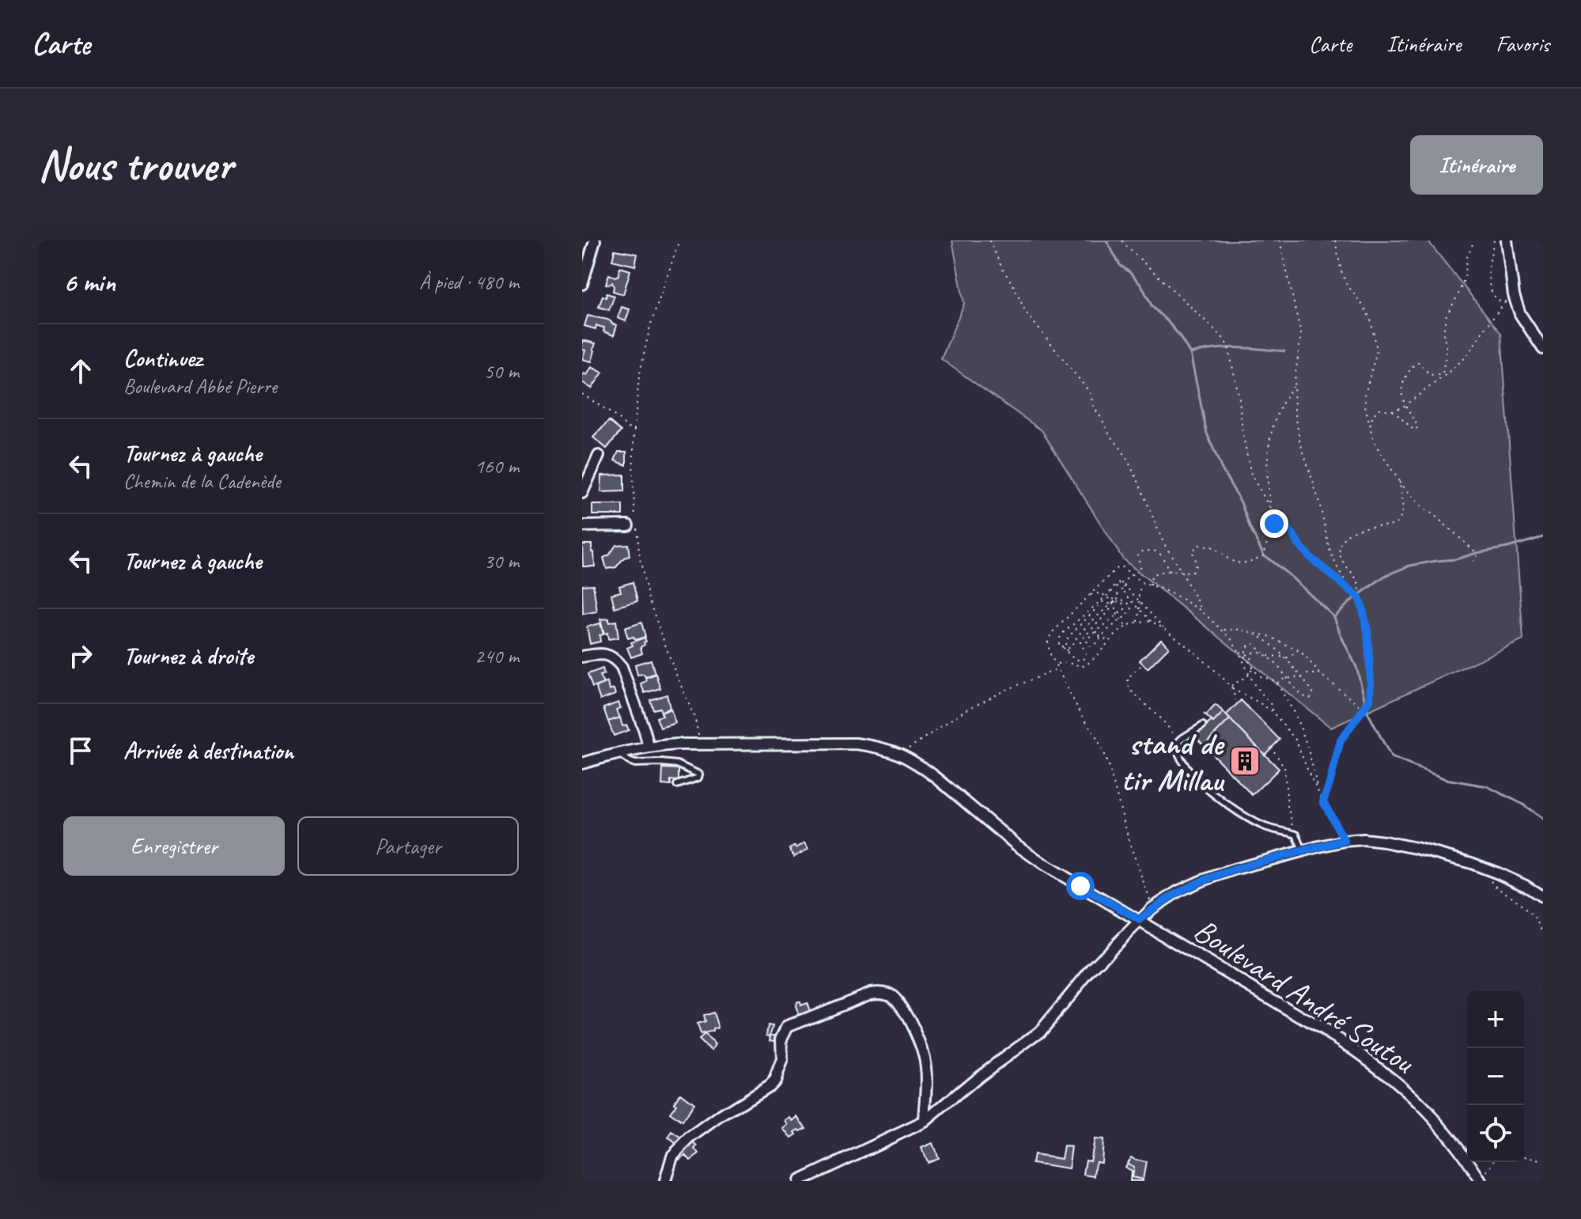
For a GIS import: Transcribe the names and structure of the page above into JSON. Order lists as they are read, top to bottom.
{
  "streets": {
    "street": ["Boulevard André Soutou"]
  },
  "places": {
    "building": ["stand de tir Millau"]
  },
  "page": {
    "header": "Carte",
    "nav": ["Carte", "Itinéraire", "Favoris"],
    "buttons": [
      "Itinéraire",
      ["Enregistrer", "Partager"]
    ],
    "title": "Nous trouver",
    "heading": ["6 min", "À pied · 480 m"],
    "list": [
      ["Continuez", "Boulevard Abbé Pierre", "50 m"],
      ["Tournez à gauche", "Chemin de la Cadenède", "160 m"],
      ["Tournez à gauche", "30 m"],
      ["Tournez à droite", "240 m"],
      "Arrivée à destination"
    ],
    "map_buttons": ["+", "−"]
  }
}
